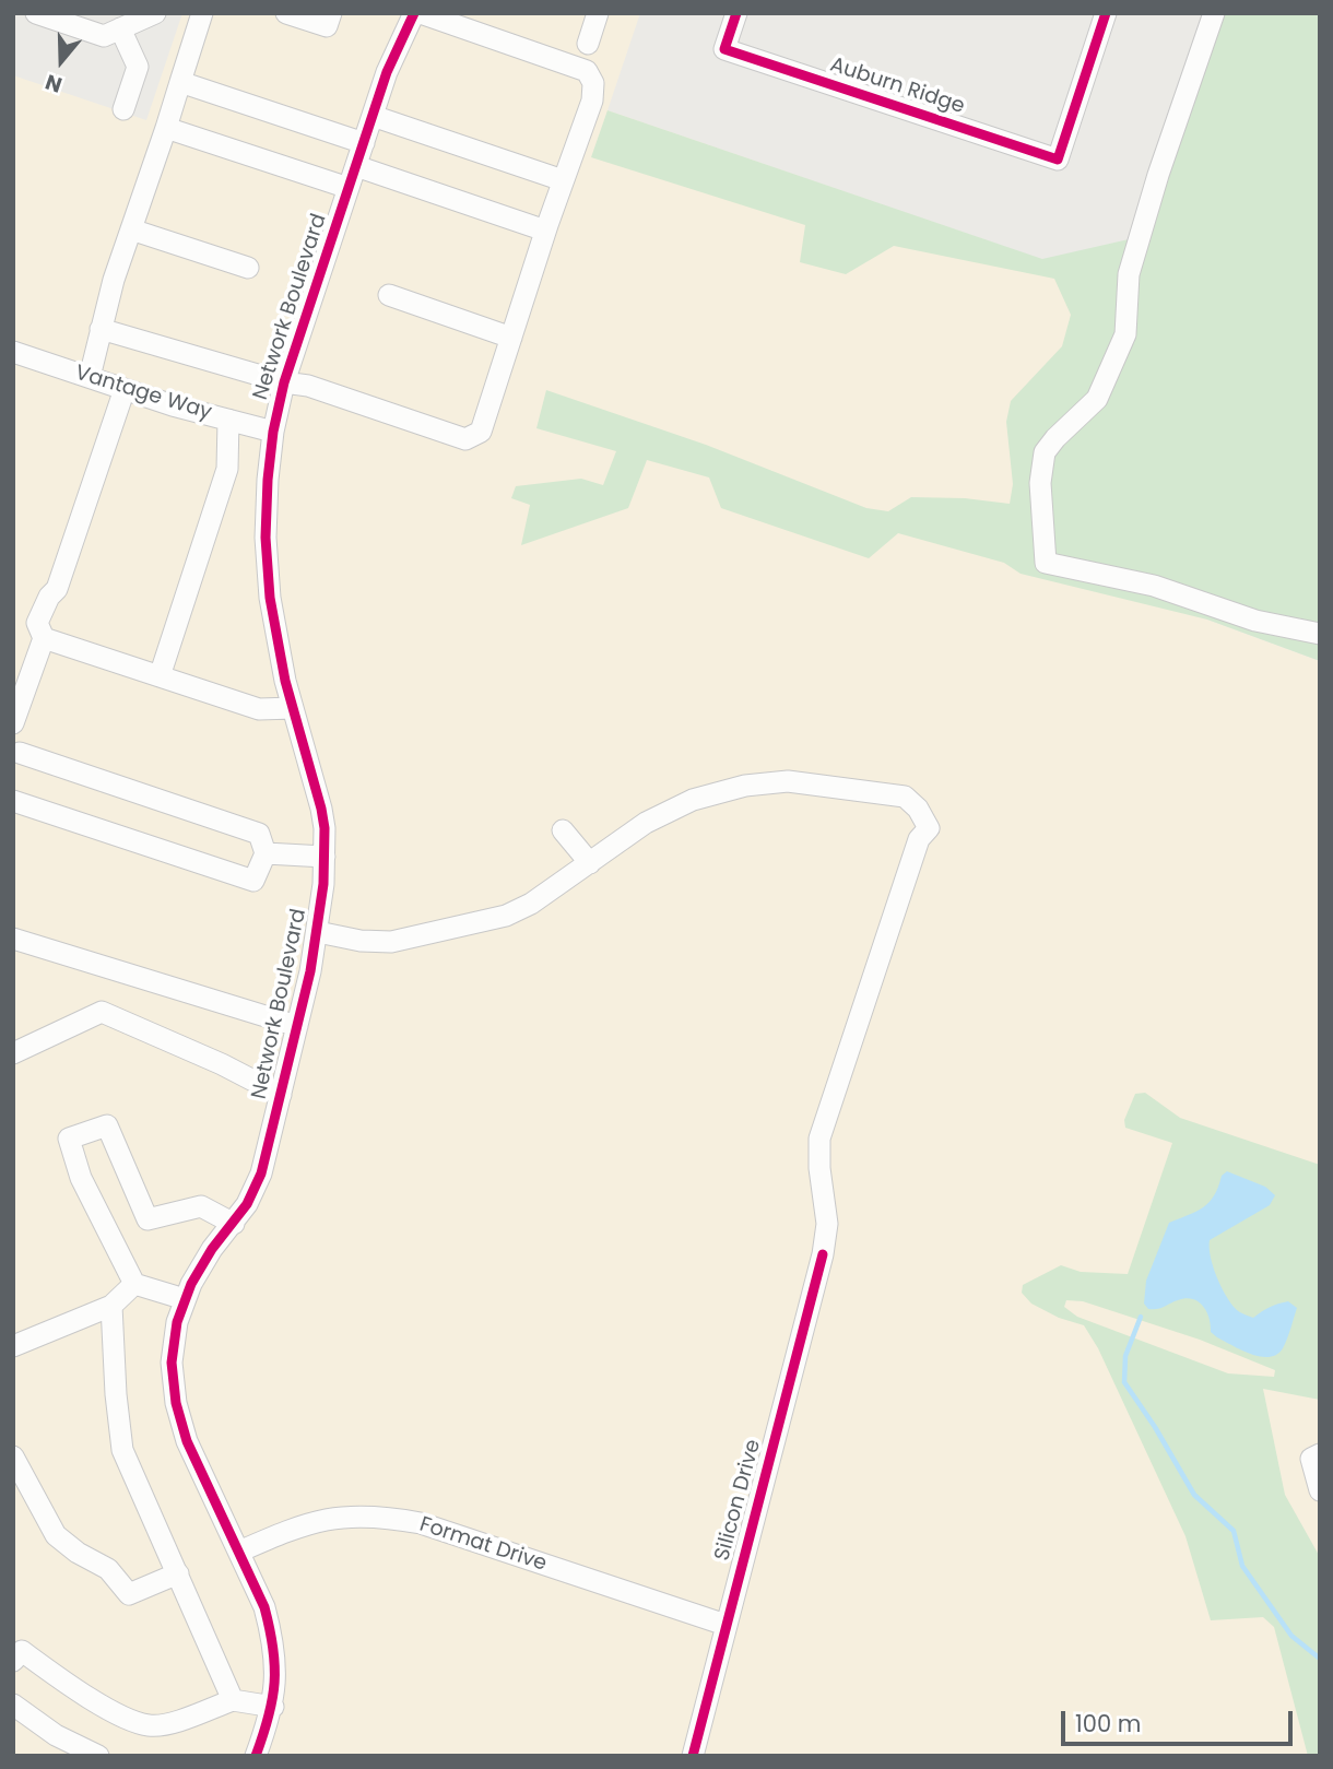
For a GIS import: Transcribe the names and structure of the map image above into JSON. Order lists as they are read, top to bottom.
{
  "streets": {
    "street": [
      "Auburn Ridge",
      "Network Boulevard",
      "Vantage Way",
      "Silicon Drive",
      "Format Drive"
    ]
  },
  "crossings": [
    ["Network Boulevard", "Vantage Way"],
    ["Network Boulevard", "Silicon Drive"],
    ["Network Boulevard", "Format Drive"],
    ["Silicon Drive", "Format Drive"]
  ],
  "scale_bar": "100 m",
  "north": "bottom"
}
